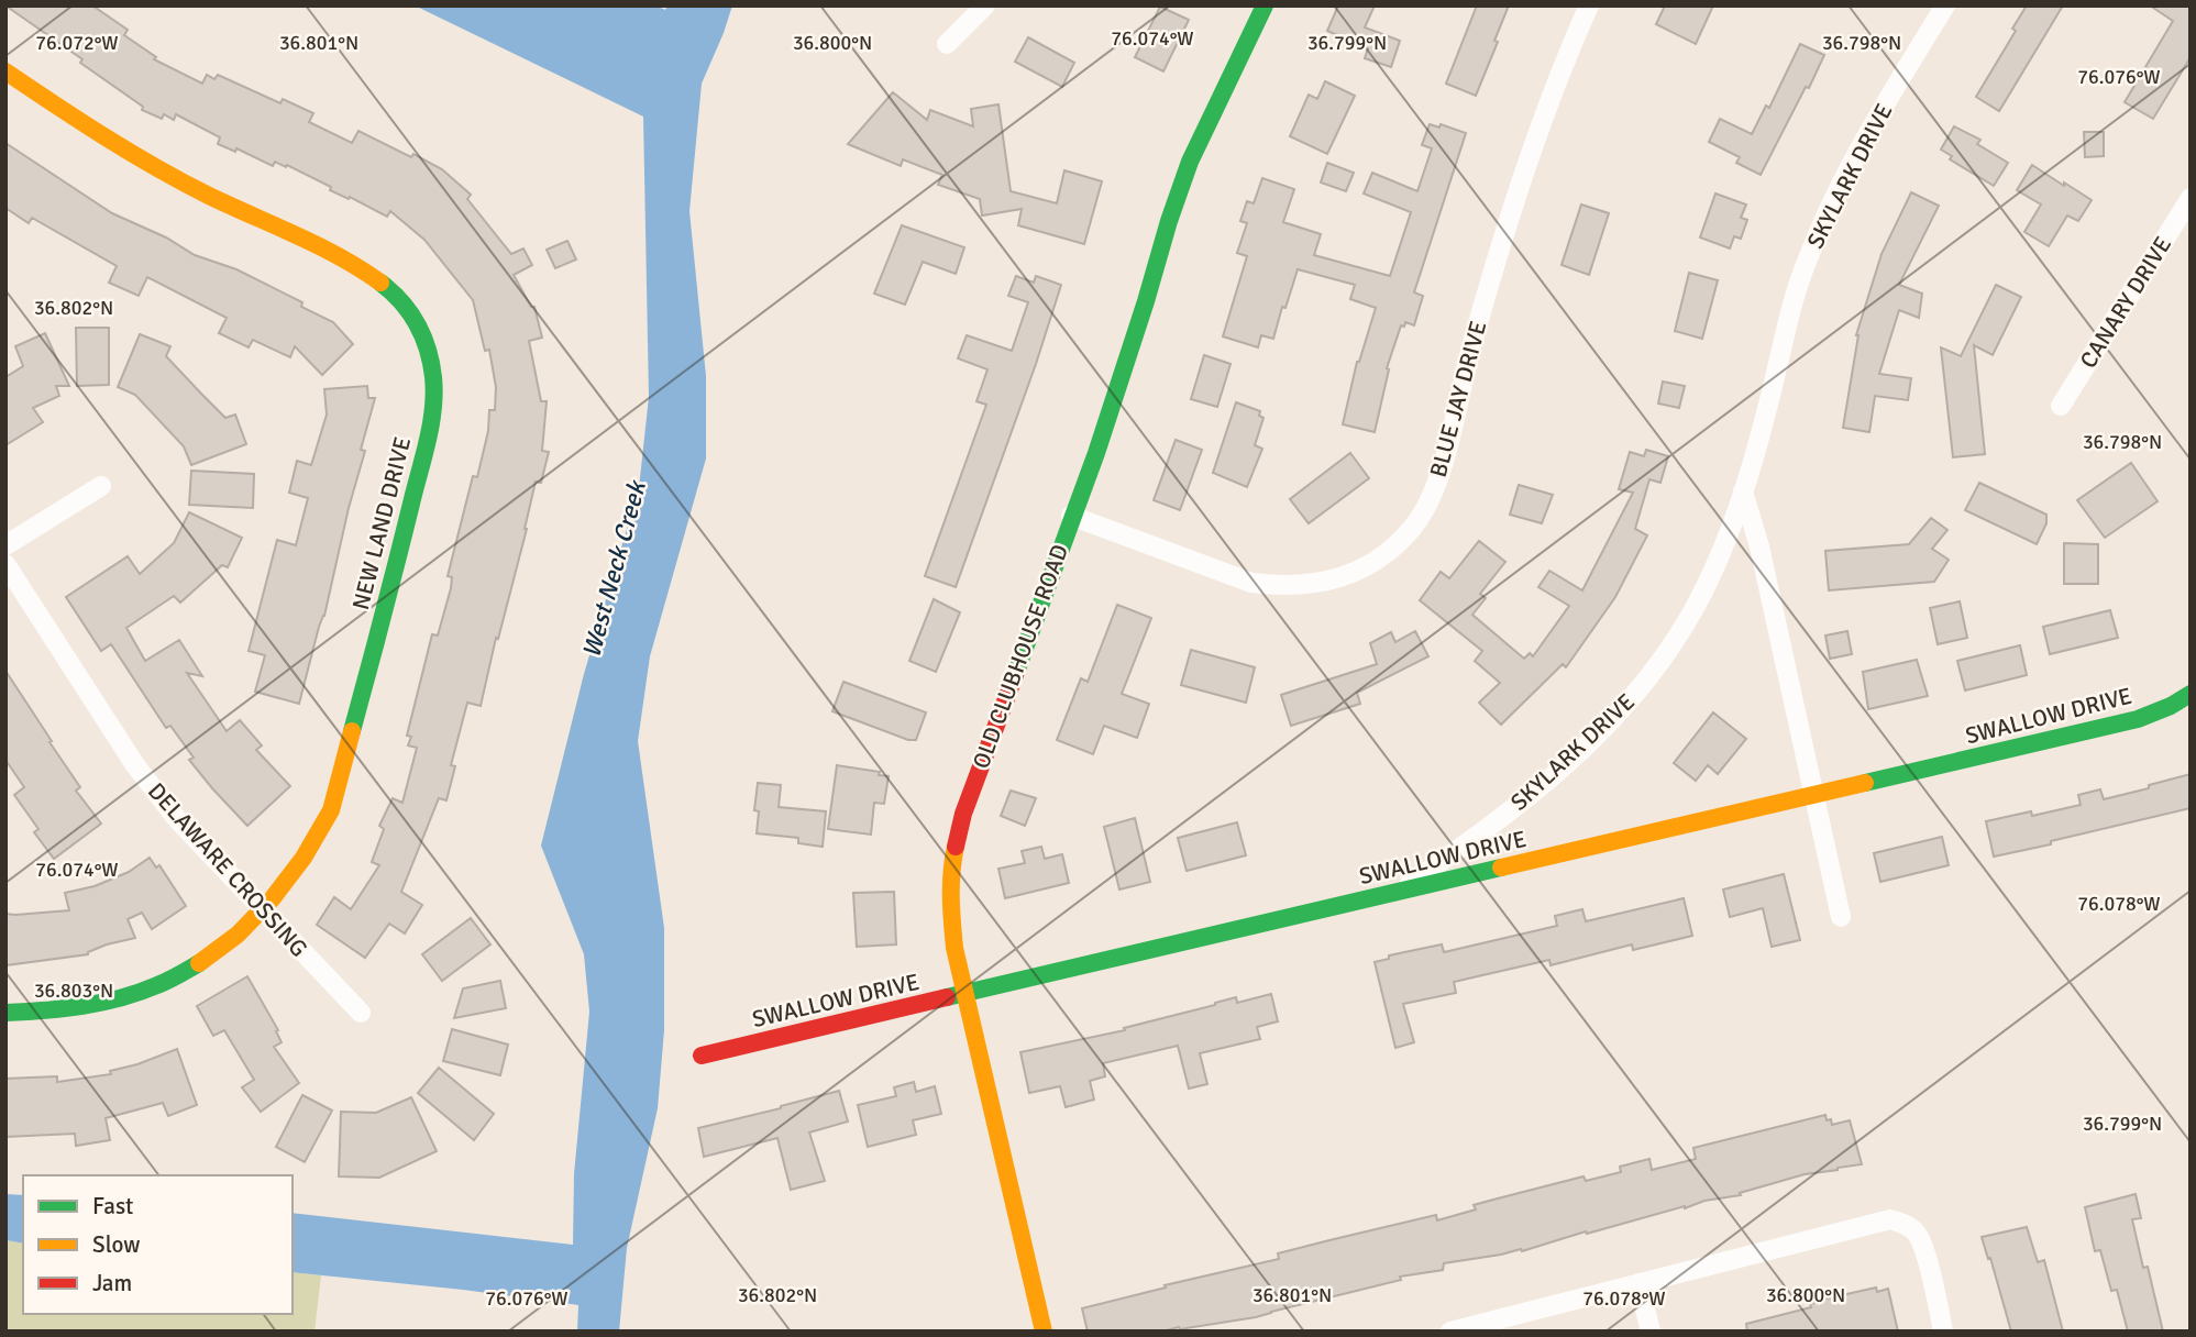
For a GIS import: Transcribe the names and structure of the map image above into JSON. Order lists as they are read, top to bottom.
{
  "streets": {
    "street": [
      "SKYLARK DRIVE",
      "CANARY DRIVE",
      "BLUE JAY DRIVE",
      "NEW LAND DRIVE",
      "OLD CLUBHOUSE ROAD",
      "SWALLOW DRIVE",
      "DELAWARE CROSSING"
    ]
  },
  "crossings": [
    ["SKYLARK DRIVE", "SWALLOW DRIVE"],
    ["BLUE JAY DRIVE", "OLD CLUBHOUSE ROAD"],
    ["NEW LAND DRIVE", "DELAWARE CROSSING"],
    ["OLD CLUBHOUSE ROAD", "SWALLOW DRIVE"]
  ],
  "water": ["West Neck Creek"],
  "legend": ["Fast", "Slow", "Jam"],
  "coordinates": [
    "76.074°W",
    "36.801°N",
    "36.800°N",
    "36.799°N",
    "36.798°N",
    "76.072°W",
    "76.076°W",
    "36.802°N",
    "76.078°W",
    "36.803°N"
  ]
}
